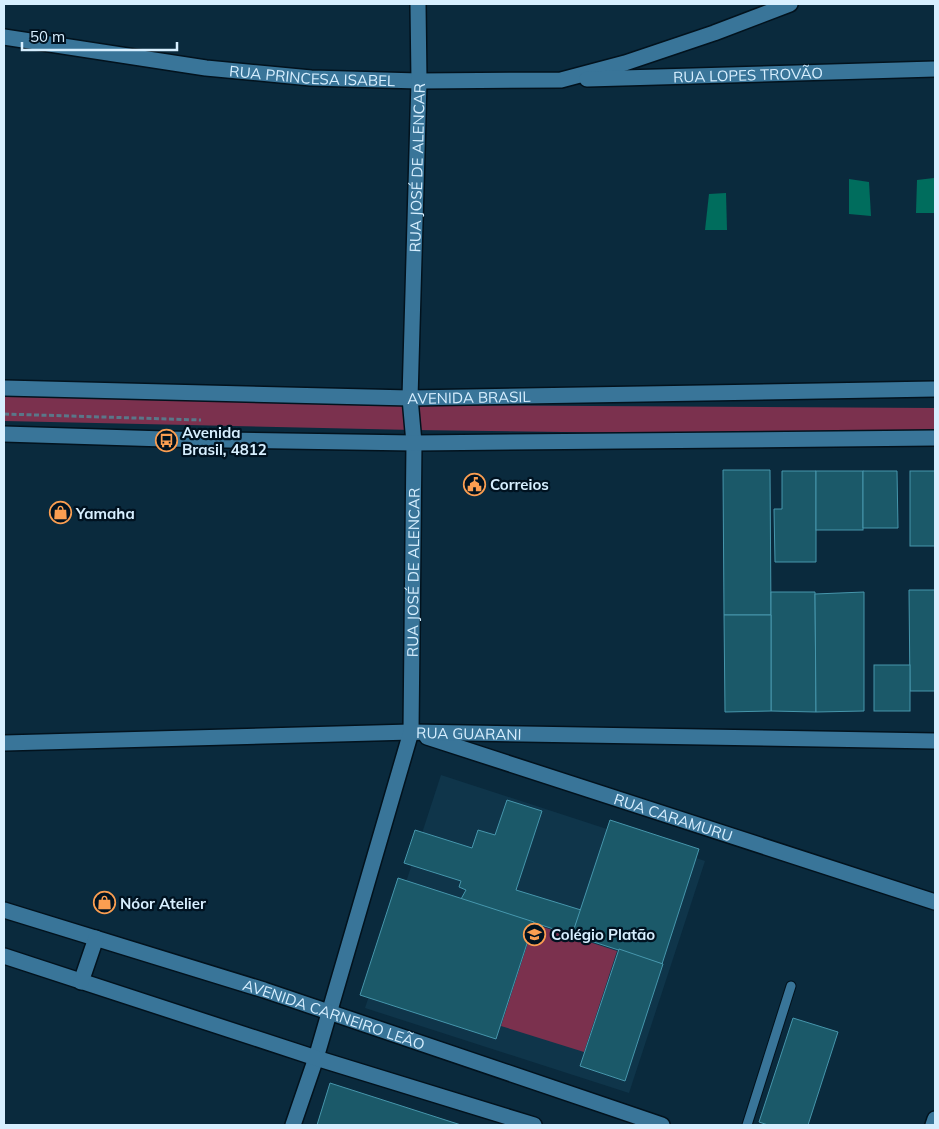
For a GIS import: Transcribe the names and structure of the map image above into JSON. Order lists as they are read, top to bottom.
{
  "streets": {
    "street": [
      "RUA PRINCESA ISABEL",
      "RUA LOPES TROVÃO",
      "RUA JOSÉ DE ALENCAR",
      "AVENIDA BRASIL",
      "RUA GUARANI",
      "RUA CARAMURU",
      "AVENIDA CARNEIRO LEÃO"
    ]
  },
  "crossings": [
    ["RUA PRINCESA ISABEL", "RUA LOPES TROVÃO"],
    ["RUA PRINCESA ISABEL", "RUA JOSÉ DE ALENCAR"],
    ["RUA JOSÉ DE ALENCAR", "AVENIDA BRASIL"],
    ["RUA JOSÉ DE ALENCAR", "RUA GUARANI"],
    ["RUA JOSÉ DE ALENCAR", "RUA CARAMURU"],
    ["RUA JOSÉ DE ALENCAR", "AVENIDA CARNEIRO LEÃO"],
    ["RUA GUARANI", "RUA CARAMURU"]
  ],
  "places": {
    "bus stop": ["Avenida Brasil, 4812"],
    "public building": ["Correios"],
    "shop": ["Yamaha", "Nóor Atelier"],
    "school or university": ["Colégio Platão"]
  },
  "scale_bar": "50 m"
}
